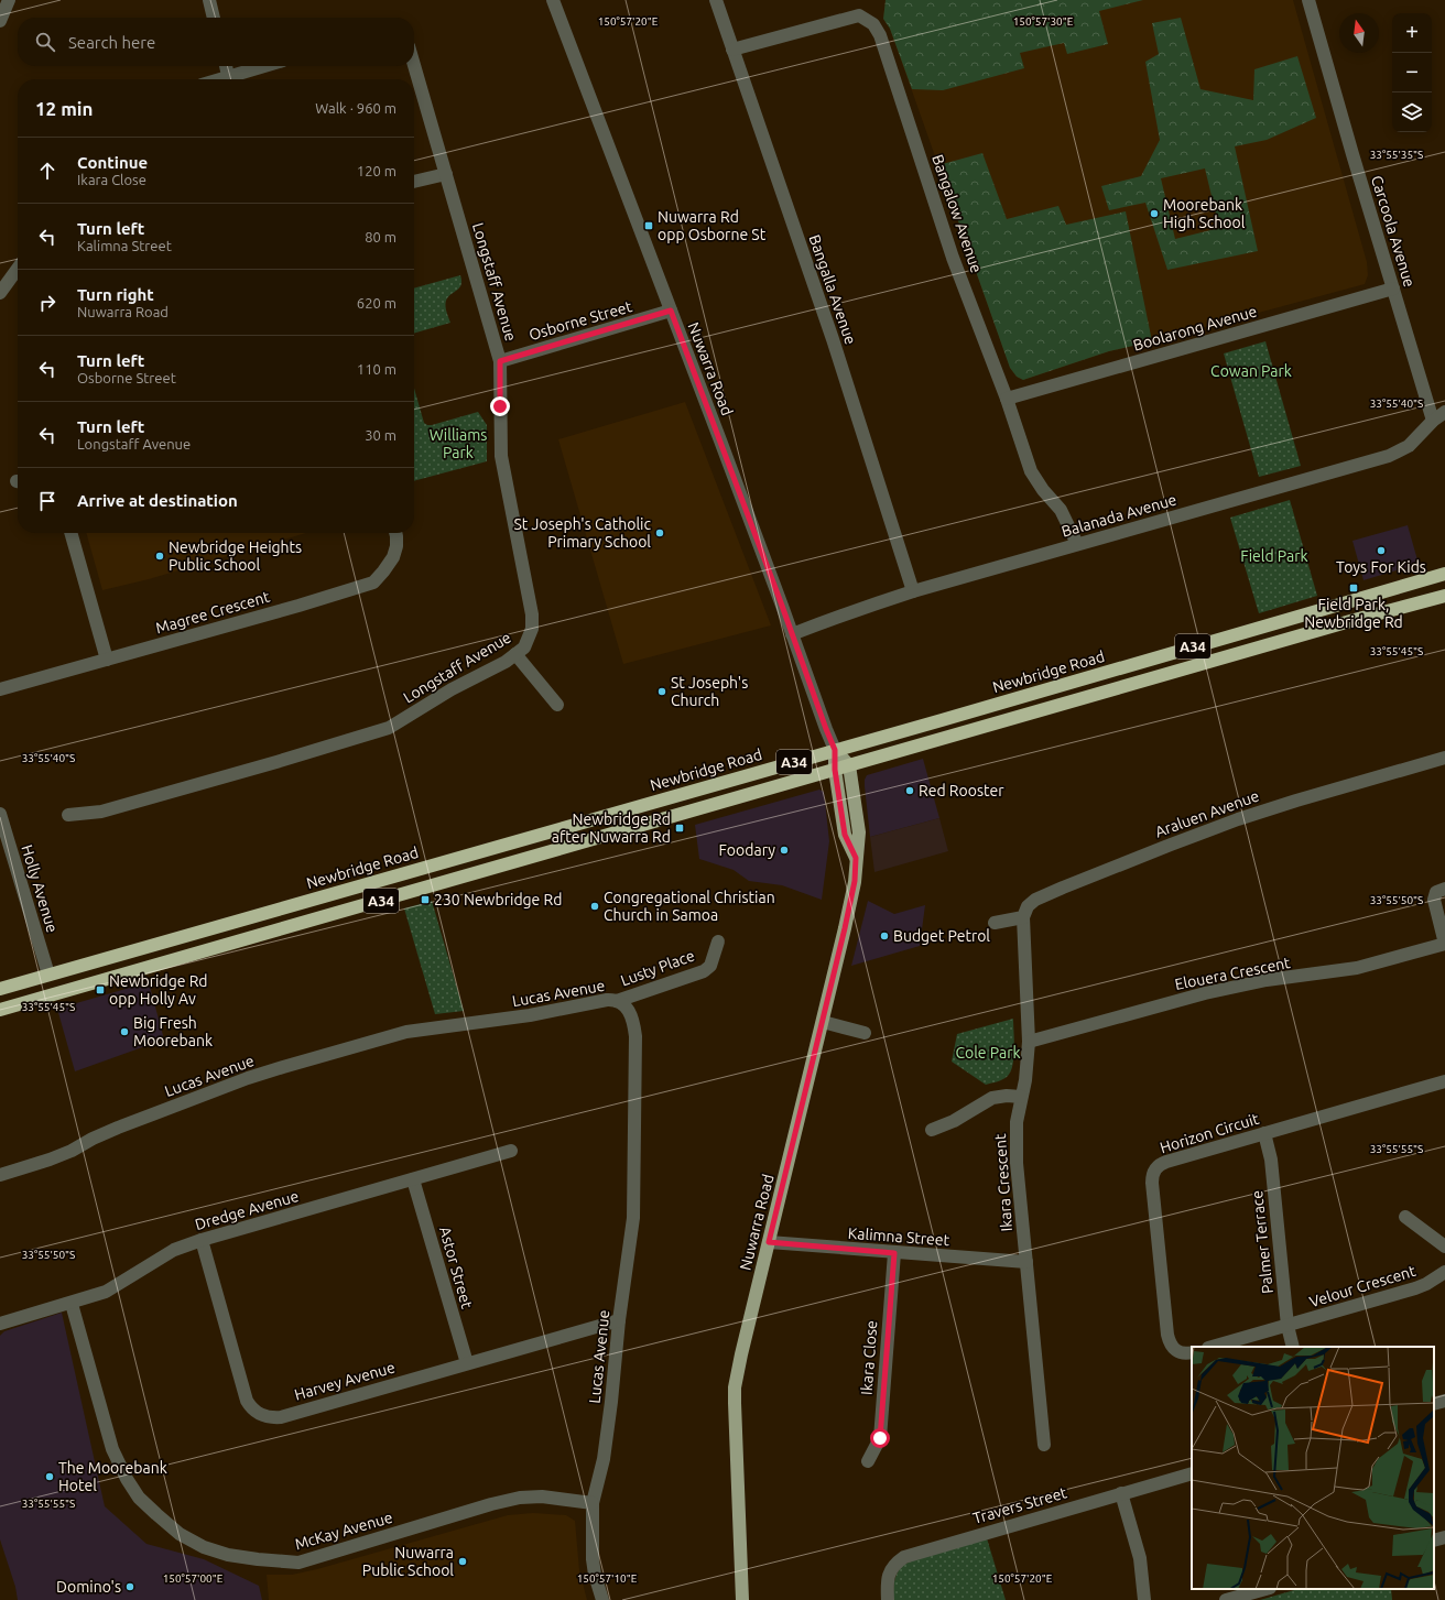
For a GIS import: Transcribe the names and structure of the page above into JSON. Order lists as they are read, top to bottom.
{
  "streets": {
    "highway": ["A34", "Newbridge Road"],
    "main road": ["Nuwarra Road"],
    "street": [
      "Bangalow Avenue",
      "Carcoola Avenue",
      "Longstaff Avenue",
      "Bangalla Avenue",
      "Osborne Street",
      "Boolarong Avenue",
      "Balanada Avenue",
      "Magree Crescent",
      "Araluen Avenue",
      "Holly Avenue",
      "Lusty Place",
      "Elouera Crescent",
      "Lucas Avenue",
      "Horizon Circuit",
      "Ikara Crescent",
      "Dredge Avenue",
      "Kalimna Street",
      "Palmer Terrace",
      "Astor Street",
      "Velour Crescent",
      "Ikara Close",
      "Harvey Avenue",
      "Travers Street",
      "McKay Avenue"
    ]
  },
  "crossings": [
    ["Bangalow Avenue", "Bangalla Avenue"],
    ["Bangalow Avenue", "Boolarong Avenue"],
    ["Bangalow Avenue", "Balanada Avenue"],
    ["Carcoola Avenue", "Boolarong Avenue"],
    ["Carcoola Avenue", "Balanada Avenue"],
    ["Longstaff Avenue", "Osborne Street"],
    ["Bangalla Avenue", "Balanada Avenue"],
    ["Osborne Street", "Nuwarra Road"],
    ["Nuwarra Road", "Balanada Avenue"],
    ["Nuwarra Road", "A34"],
    ["Nuwarra Road", "Newbridge Road"],
    ["Nuwarra Road", "Kalimna Street"],
    ["Newbridge Road", "Holly Avenue"],
    ["Araluen Avenue", "Ikara Crescent"],
    ["Lusty Place", "Lucas Avenue"],
    ["Elouera Crescent", "Ikara Crescent"],
    ["Lucas Avenue", "Harvey Avenue"],
    ["Lucas Avenue", "McKay Avenue"],
    ["Horizon Circuit", "Palmer Terrace"],
    ["Ikara Crescent", "Kalimna Street"],
    ["Dredge Avenue", "Astor Street"],
    ["Dredge Avenue", "Harvey Avenue"],
    ["Dredge Avenue", "McKay Avenue"],
    ["Kalimna Street", "Ikara Close"],
    ["Palmer Terrace", "Velour Crescent"],
    ["Astor Street", "Harvey Avenue"]
  ],
  "parks": [
    "Cowan Park",
    "Williams Park",
    "Field Park",
    "Cole Park"
  ],
  "places": {
    "other": [
      "Moorebank High School",
      "St Joseph's Catholic Primary School",
      "Toys For Kids",
      "Newbridge Heights Public School",
      "St Joseph's Church",
      "Red Rooster",
      "Foodary",
      "Congregational Christian Church in Samoa",
      "Budget Petrol",
      "Big Fresh Moorebank",
      "The Moorebank Hotel",
      "Nuwarra Public School",
      "Domino's"
    ],
    "transit": [
      "Nuwarra Rd opp Osborne St",
      "Field Park, Newbridge Rd",
      "Newbridge Rd after Nuwarra Rd",
      "230 Newbridge Rd",
      "Newbridge Rd opp Holly Av"
    ]
  },
  "north": "top",
  "page": {
    "map_buttons": ["+", "−"],
    "search": "Search here",
    "heading": ["12 min", "Walk · 960 m"],
    "list": [
      ["Continue", "Ikara Close", "120 m"],
      ["Turn left", "Kalimna Street", "80 m"],
      ["Turn right", "Nuwarra Road", "620 m"],
      ["Turn left", "Osborne Street", "110 m"],
      ["Turn left", "Longstaff Avenue", "30 m"],
      "Arrive at destination"
    ]
  },
  "coordinates": [
    "150°57'20\"E",
    "150°57'30\"E",
    "33°55'35\"S",
    "33°55'40\"S",
    "33°55'45\"S",
    "33°55'50\"S",
    "33°55'55\"S",
    "150°57'00\"E",
    "150°57'10\"E"
  ]
}
